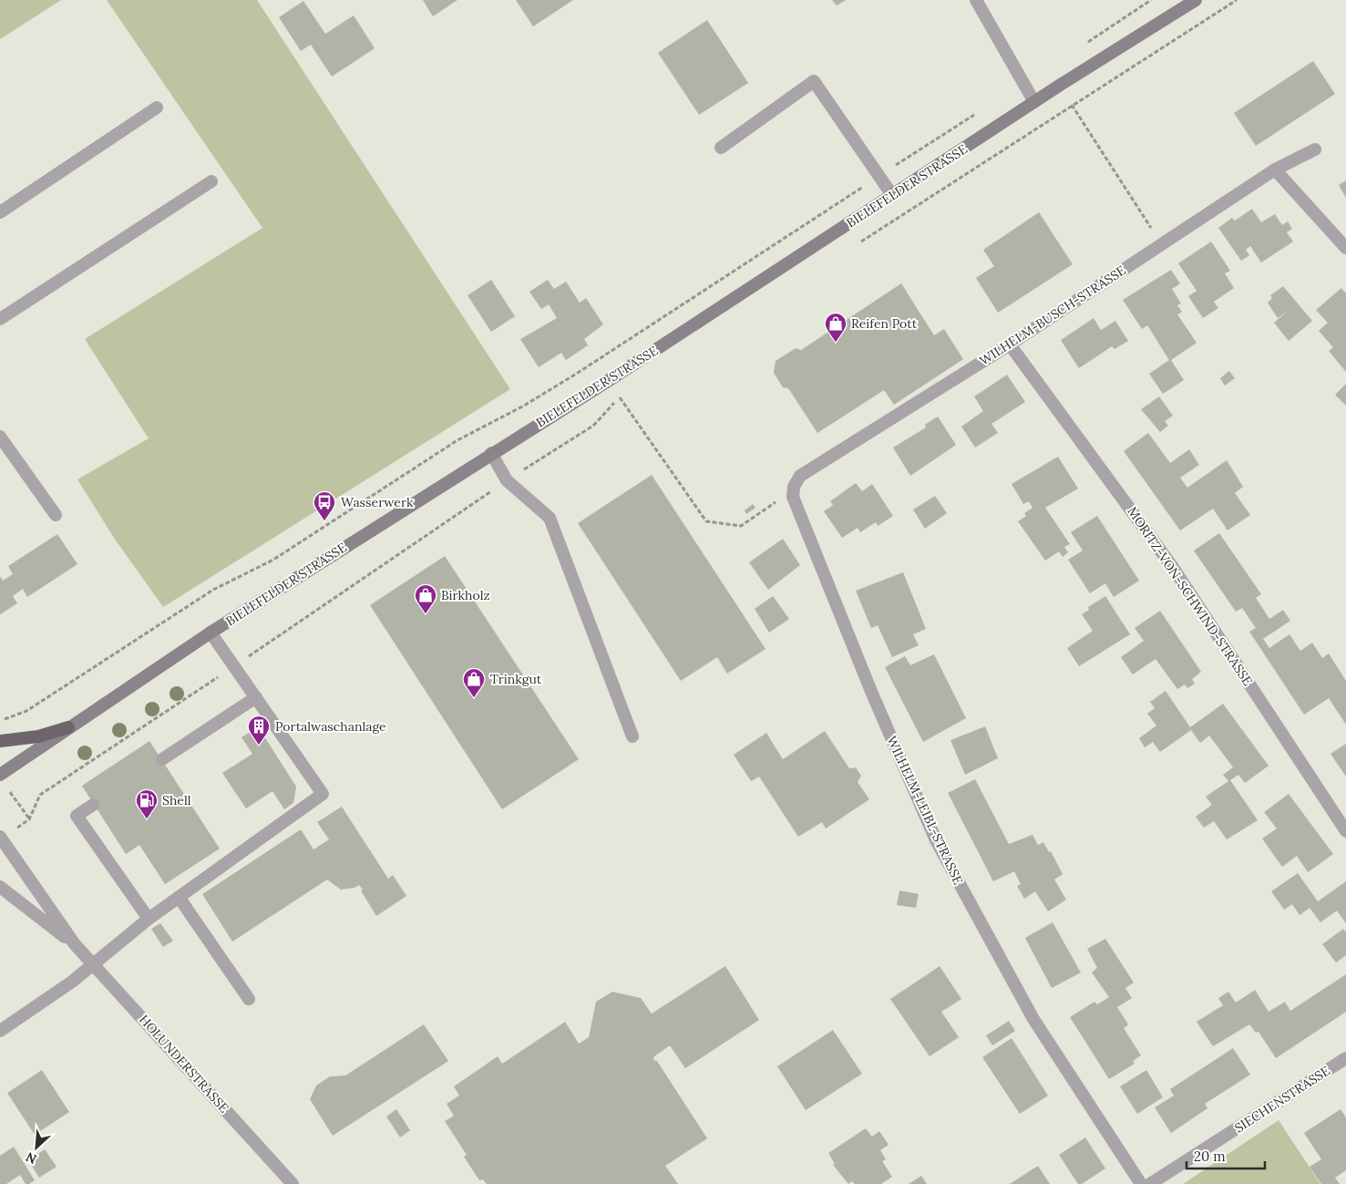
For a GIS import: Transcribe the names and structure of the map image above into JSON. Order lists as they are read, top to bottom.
{
  "streets": {
    "main road": ["BIELEFELDER STRASSE"],
    "street": [
      "WILHELM-BUSCH-STRASSE",
      "MORITZ-VON-SCHWIND-STRASSE",
      "WILHELM-LEIBL-STRASSE",
      "HOLUNDERSTRASSE",
      "SIECHENSTRASSE"
    ]
  },
  "crossings": [
    ["WILHELM-BUSCH-STRASSE", "MORITZ-VON-SCHWIND-STRASSE"],
    ["WILHELM-BUSCH-STRASSE", "WILHELM-LEIBL-STRASSE"]
  ],
  "places": {
    "shop": ["Reifen Pott", "Birkholz", "Trinkgut"],
    "bus stop": ["Wasserwerk"],
    "building": ["Portalwaschanlage"],
    "fuel station": ["Shell"]
  },
  "scale_bar": "20 m",
  "north": "bottom left"
}
